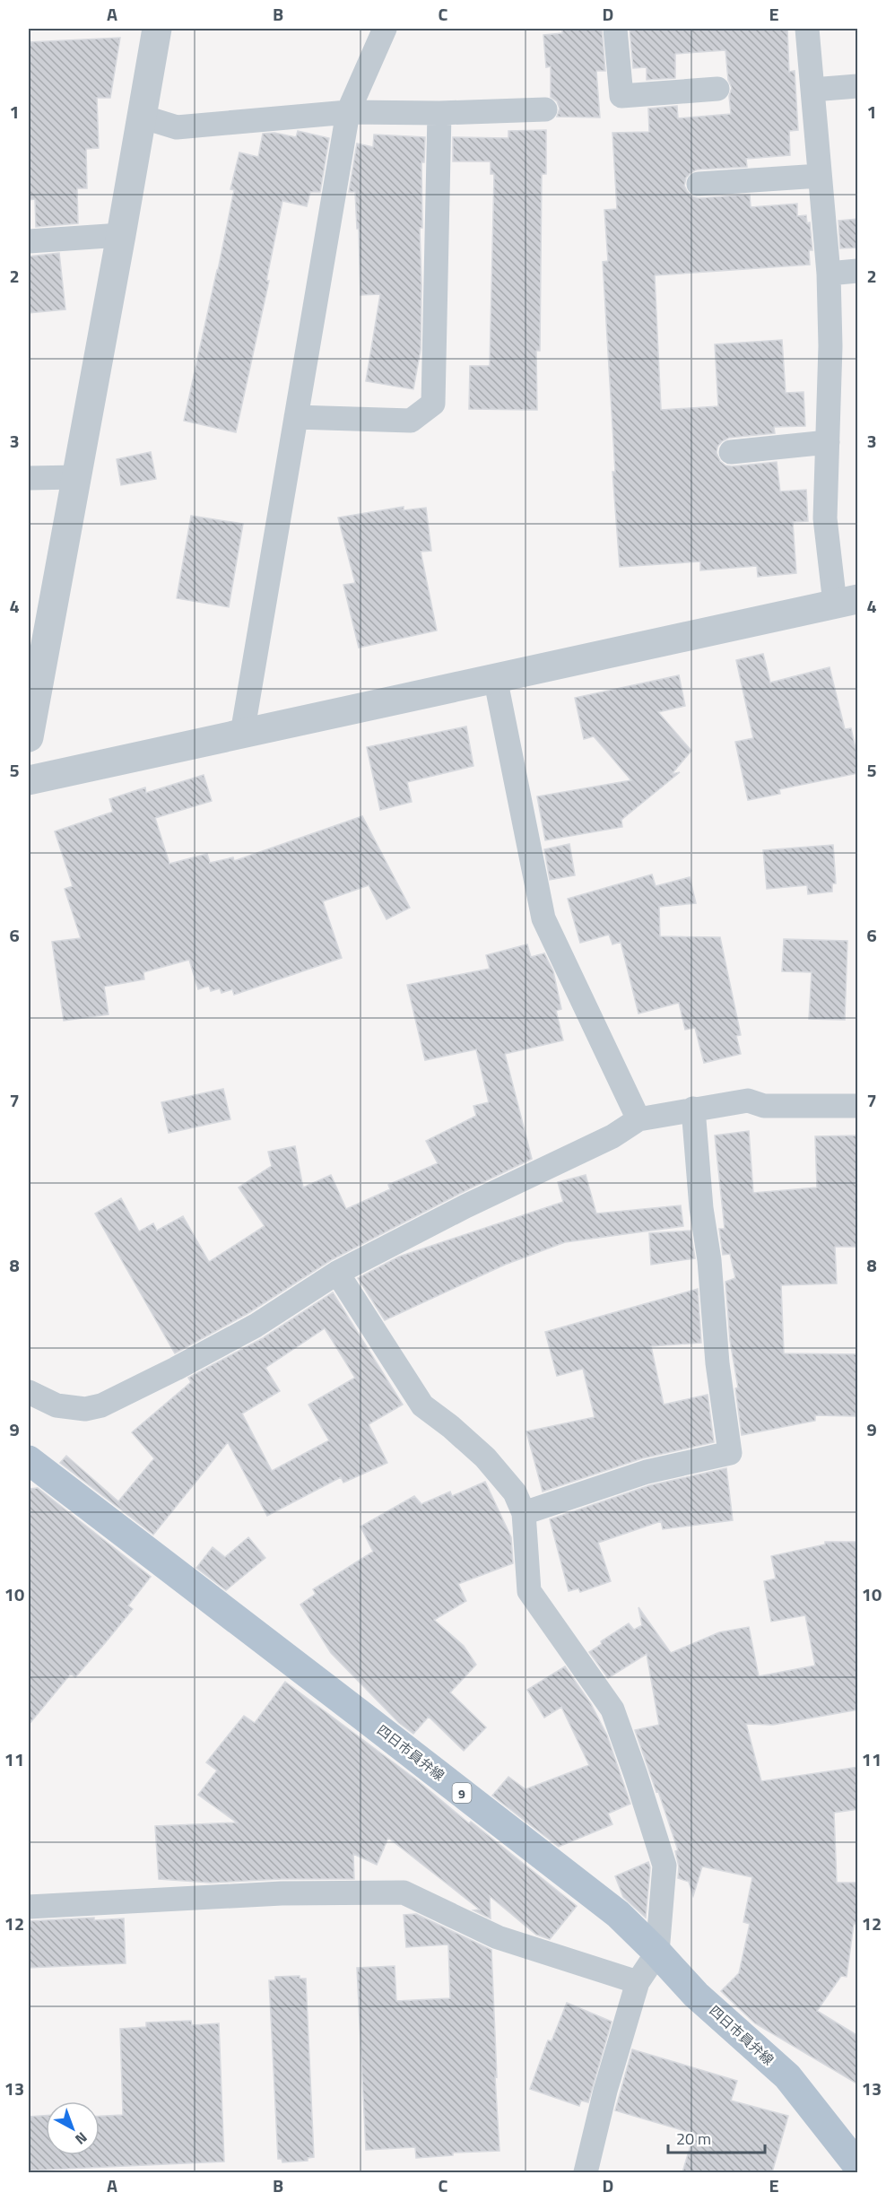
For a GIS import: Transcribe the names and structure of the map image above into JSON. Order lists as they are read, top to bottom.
{
  "streets": {
    "main road": ["四日市員弁線", "9"]
  },
  "scale_bar": "20 m",
  "north": "bottom right",
  "grid": {
    "columns": [
      "A",
      "B",
      "C",
      "D",
      "E"
    ],
    "rows": [
      "1",
      "2",
      "3",
      "4",
      "5",
      "6",
      "7",
      "8",
      "9",
      "10",
      "11",
      "12",
      "13"
    ]
  }
}
